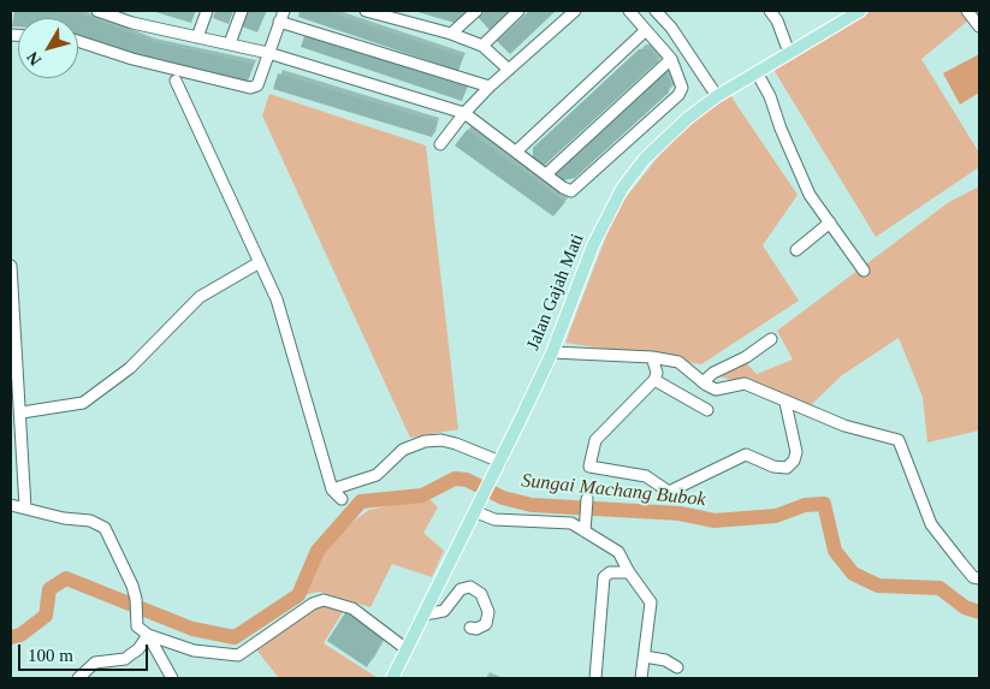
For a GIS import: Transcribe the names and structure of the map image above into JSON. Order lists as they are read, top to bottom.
{
  "streets": {
    "main road": ["Jalan Gajah Mati"]
  },
  "water": ["Sungai Machang Bubok"],
  "scale_bar": "100 m",
  "north": "bottom left"
}
